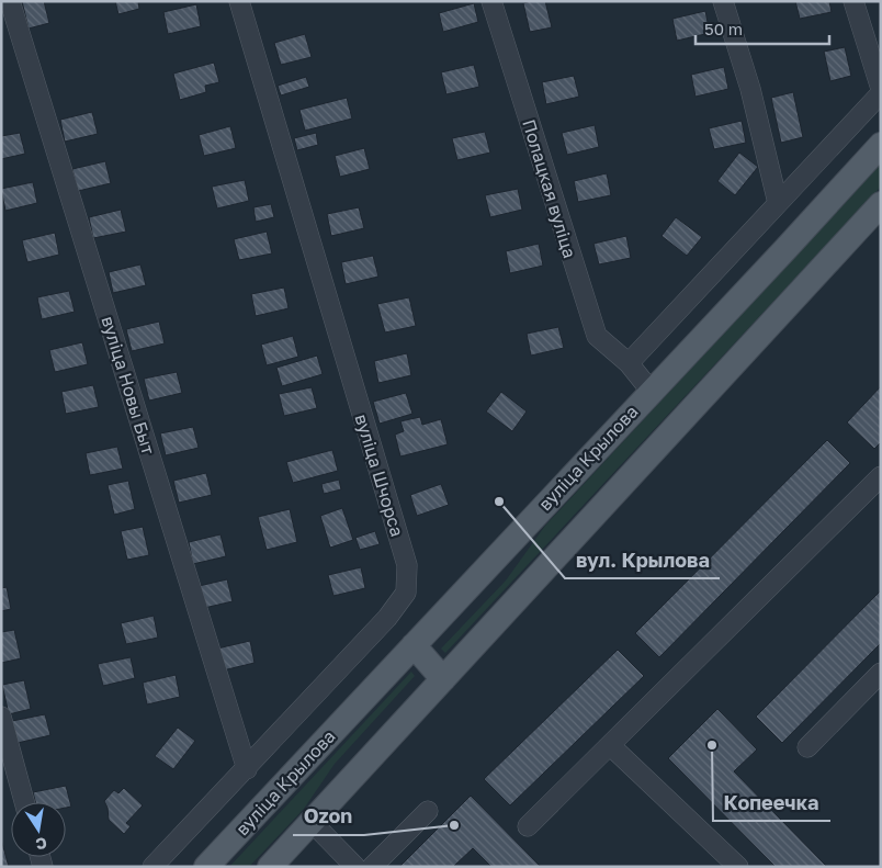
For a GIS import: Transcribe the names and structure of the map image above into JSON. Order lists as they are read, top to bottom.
{
  "streets": {
    "main road": ["вуліца Крылова"],
    "street": ["Полацкая вуліца", "вуліца Новы Быт", "вуліца Шчорса"]
  },
  "crossings": [
    ["Полацкая вуліца", "вуліца Крылова"],
    ["вуліца Новы Быт", "вуліца Шчорса"]
  ],
  "places": ["вул. Крылова", "Копеечка", "Ozon"],
  "scale_bar": "50 m",
  "north": "bottom"
}
